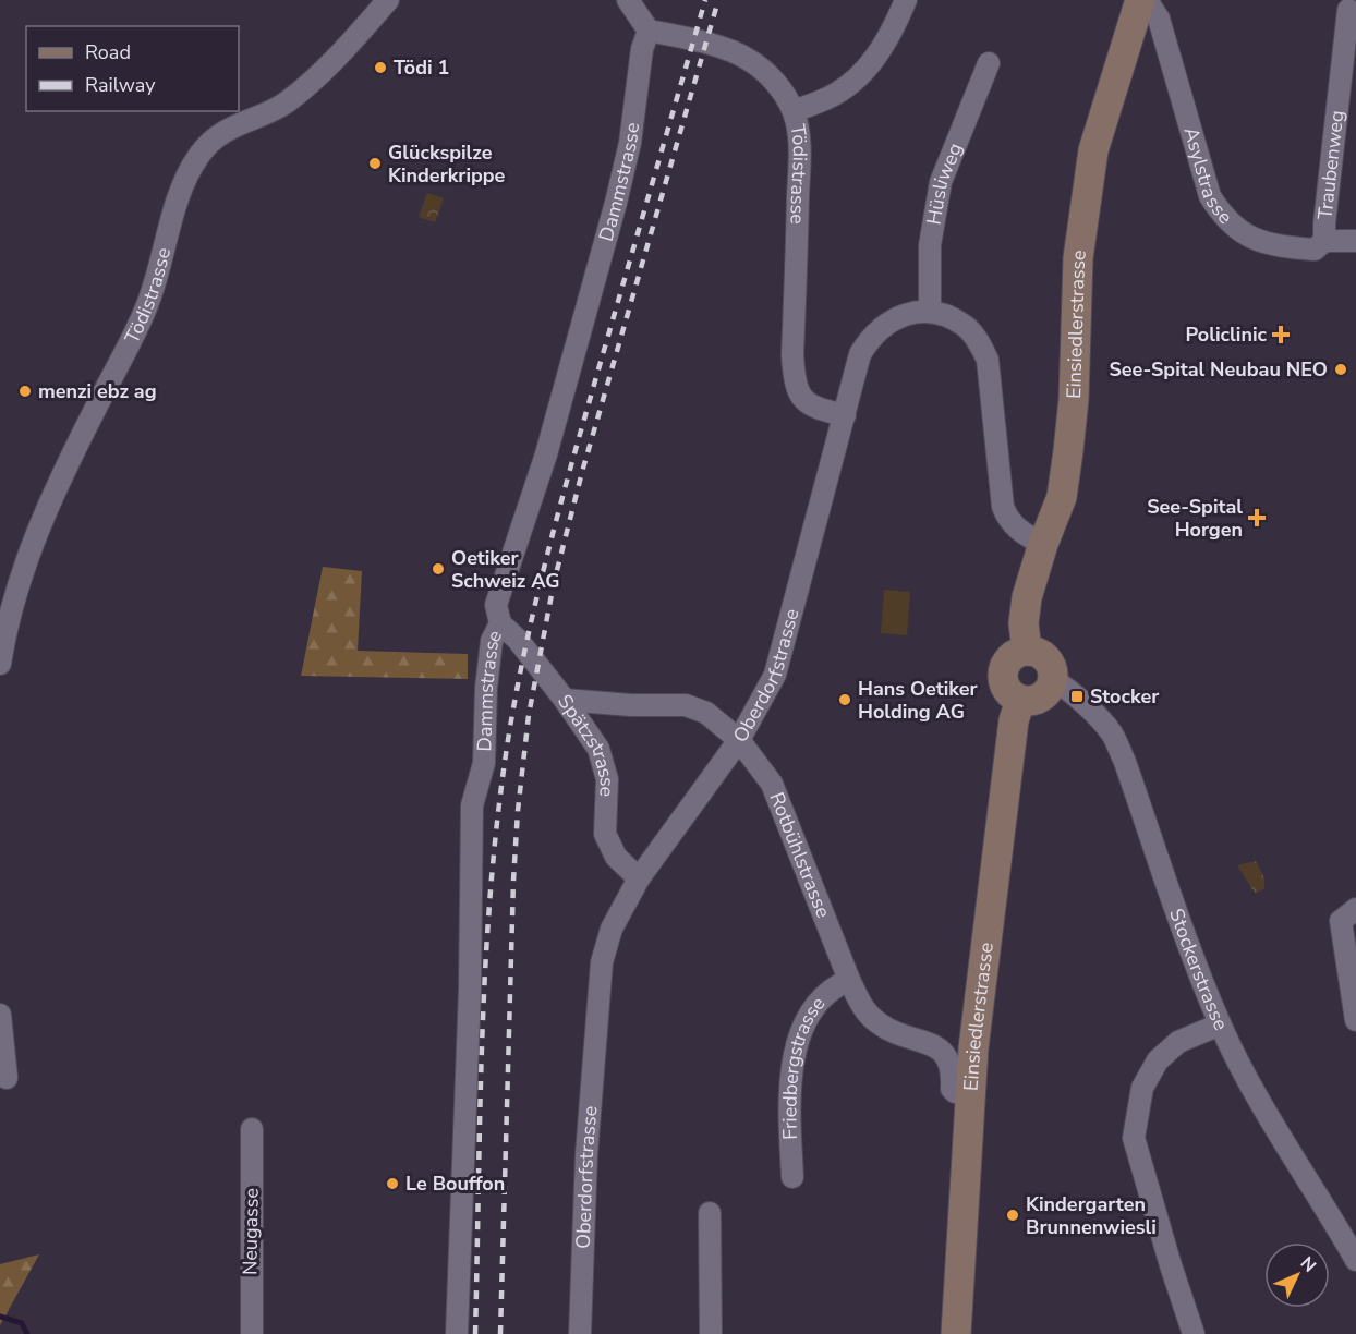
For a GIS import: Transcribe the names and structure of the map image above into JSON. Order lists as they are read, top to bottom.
{
  "streets": {
    "main road": ["Einsiedlerstrasse"],
    "street": [
      "Traubenweg",
      "Asylstrasse",
      "Tödistrasse",
      "Dammstrasse",
      "Hüsliweg",
      "Oberdorfstrasse",
      "Spätzstrasse",
      "Rotbühlstrasse",
      "Stockerstrasse",
      "Friedbergstrasse",
      "Neugasse"
    ]
  },
  "crossings": [
    ["Traubenweg", "Asylstrasse"],
    ["Asylstrasse", "Einsiedlerstrasse"],
    ["Tödistrasse", "Dammstrasse"],
    ["Tödistrasse", "Oberdorfstrasse"],
    ["Dammstrasse", "Spätzstrasse"],
    ["Hüsliweg", "Oberdorfstrasse"],
    ["Einsiedlerstrasse", "Rotbühlstrasse"],
    ["Einsiedlerstrasse", "Stockerstrasse"],
    ["Oberdorfstrasse", "Spätzstrasse"],
    ["Oberdorfstrasse", "Rotbühlstrasse"],
    ["Spätzstrasse", "Rotbühlstrasse"],
    ["Rotbühlstrasse", "Friedbergstrasse"]
  ],
  "places": {
    "other": [
      "Tödi 1",
      "Glückspilze Kinderkrippe",
      "See-Spital Neubau NEO",
      "menzi ebz ag",
      "Oetiker Schweiz AG",
      "Hans Oetiker Holding AG",
      "Le Bouffon",
      "Kindergarten Brunnenwiesli"
    ],
    "health": ["Policlinic", "See-Spital Horgen"],
    "transit": ["Stocker"]
  },
  "legend": ["Road", "Railway"],
  "north": "top right"
}
